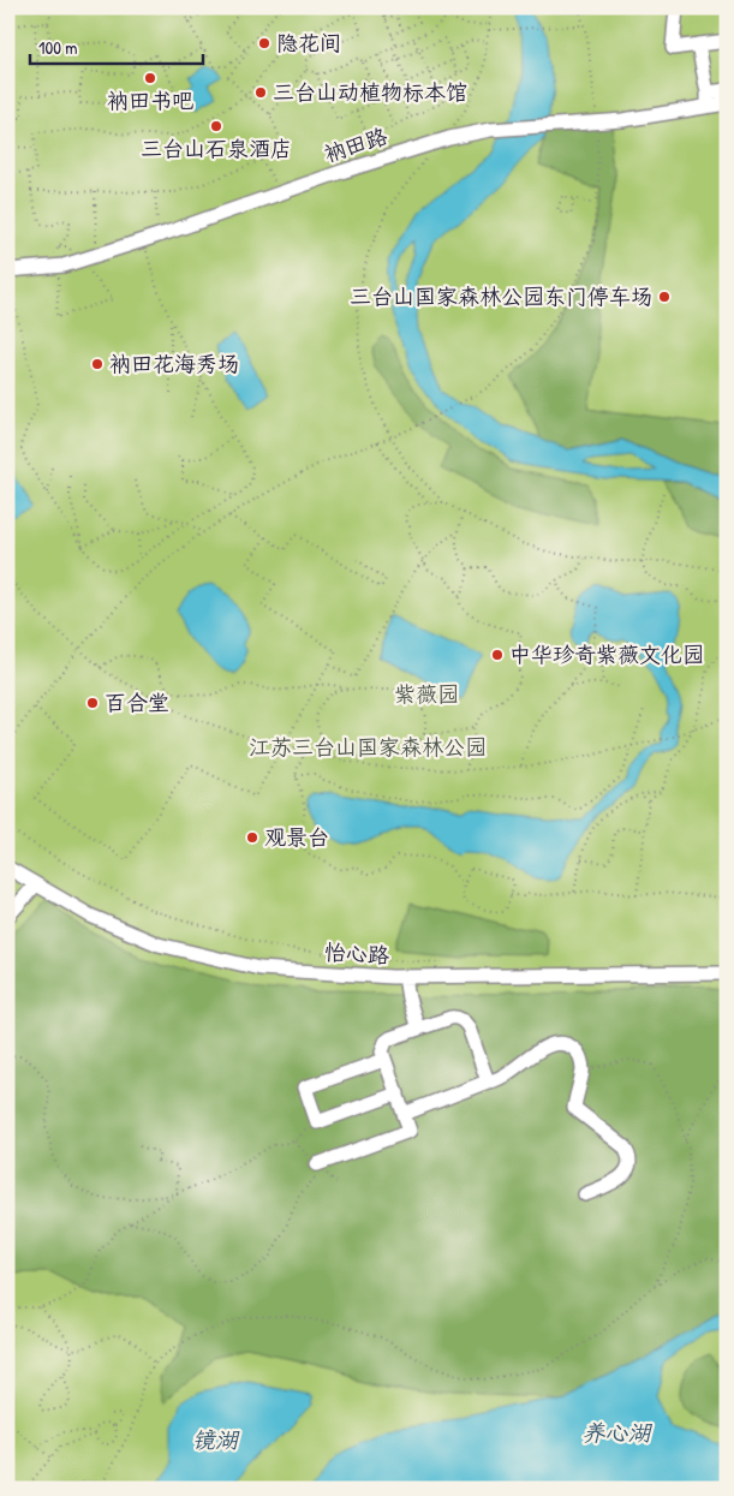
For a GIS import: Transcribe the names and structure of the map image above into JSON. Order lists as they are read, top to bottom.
{
  "streets": {
    "street": ["衲田路", "怡心路"]
  },
  "water": ["养心湖", "镜湖"],
  "parks": ["紫薇园", "江苏三台山国家森林公园"],
  "places": [
    "隐花间",
    "衲田书吧",
    "三台山动植物标本馆",
    "三台山石泉酒店",
    "三台山国家森林公园东门停车场",
    "衲田花海秀场",
    "中华珍奇紫薇文化园",
    "百合堂",
    "观景台"
  ],
  "scale_bar": "100 m"
}
